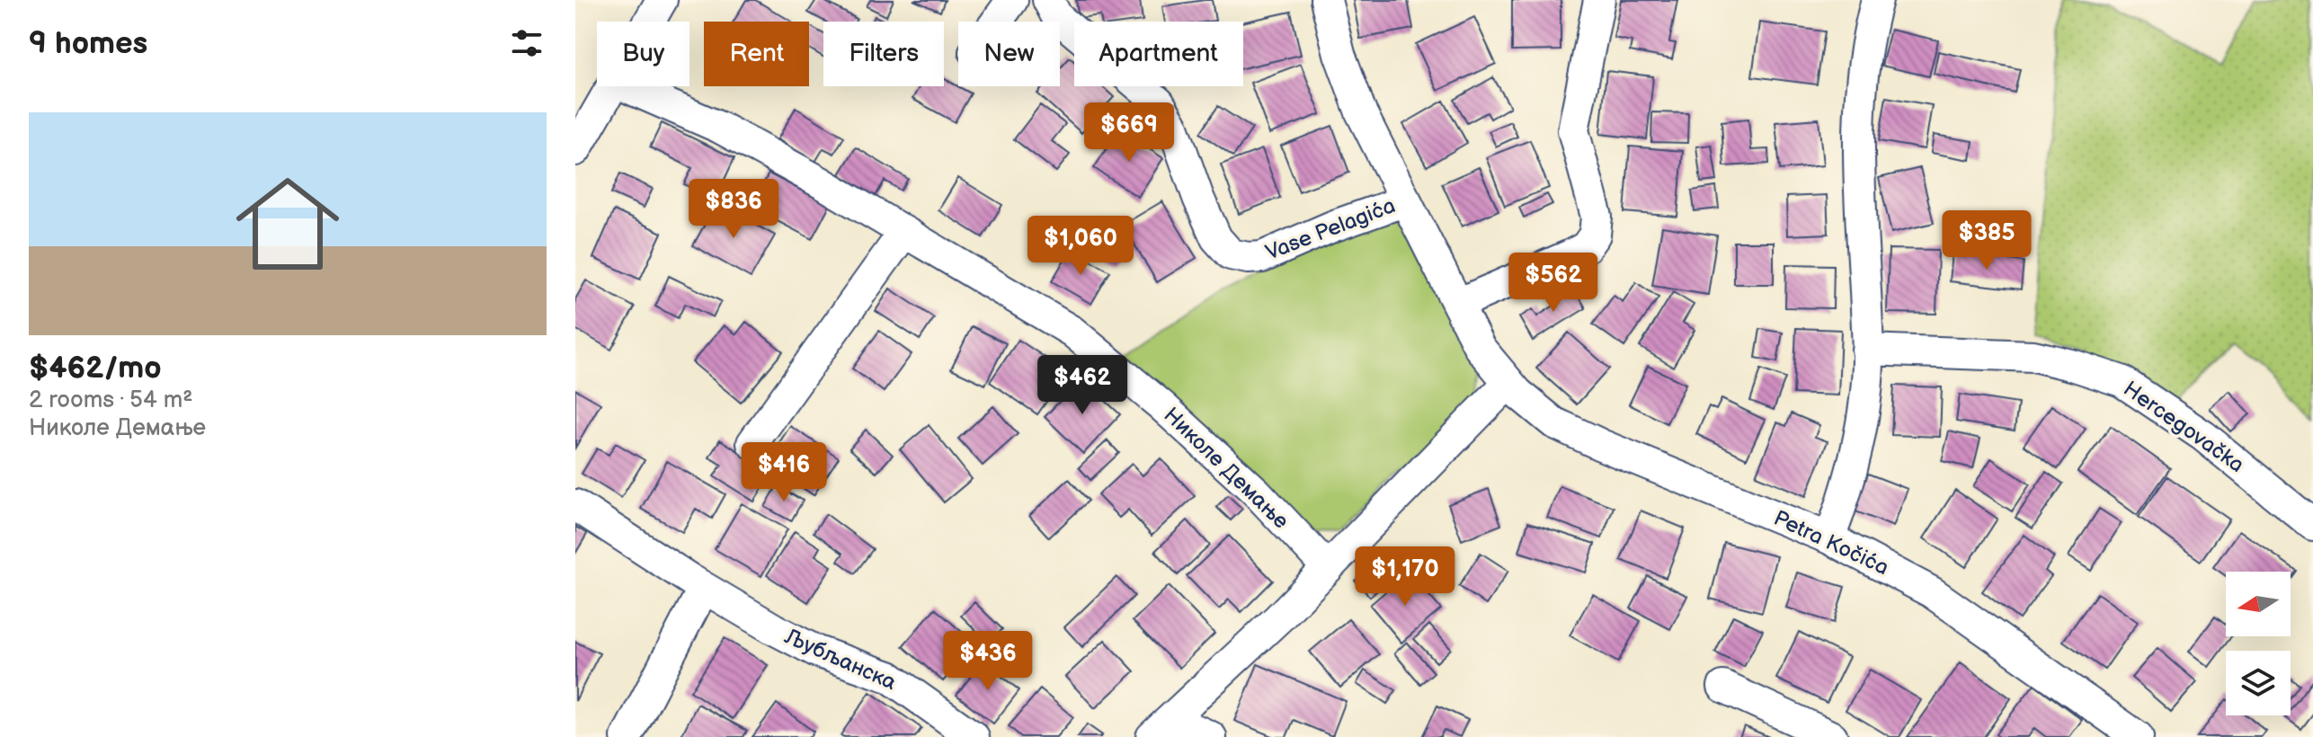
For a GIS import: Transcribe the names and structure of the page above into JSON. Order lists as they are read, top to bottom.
{
  "streets": {
    "street": [
      "Vase Pelagića",
      "Hercegovačka",
      "Николе Демање",
      "Petra Kočića",
      "Љубљанска"
    ]
  },
  "crossings": [
    ["Vase Pelagića", "Petra Kočića"]
  ],
  "north": "left",
  "page": {
    "heading": "9 homes",
    "chip": [
      "Buy",
      "Rent",
      "Filters",
      "New",
      "Apartment"
    ],
    "list": [
      {
        "name": "$462/mo",
        "note": "2 rooms · 54 m² · Николе Демање"
      }
    ],
    "price": [
      "$669",
      "$836",
      "$385",
      "$1,060",
      "$562",
      "$462",
      "$416",
      "$1,170",
      "$436"
    ]
  }
}
